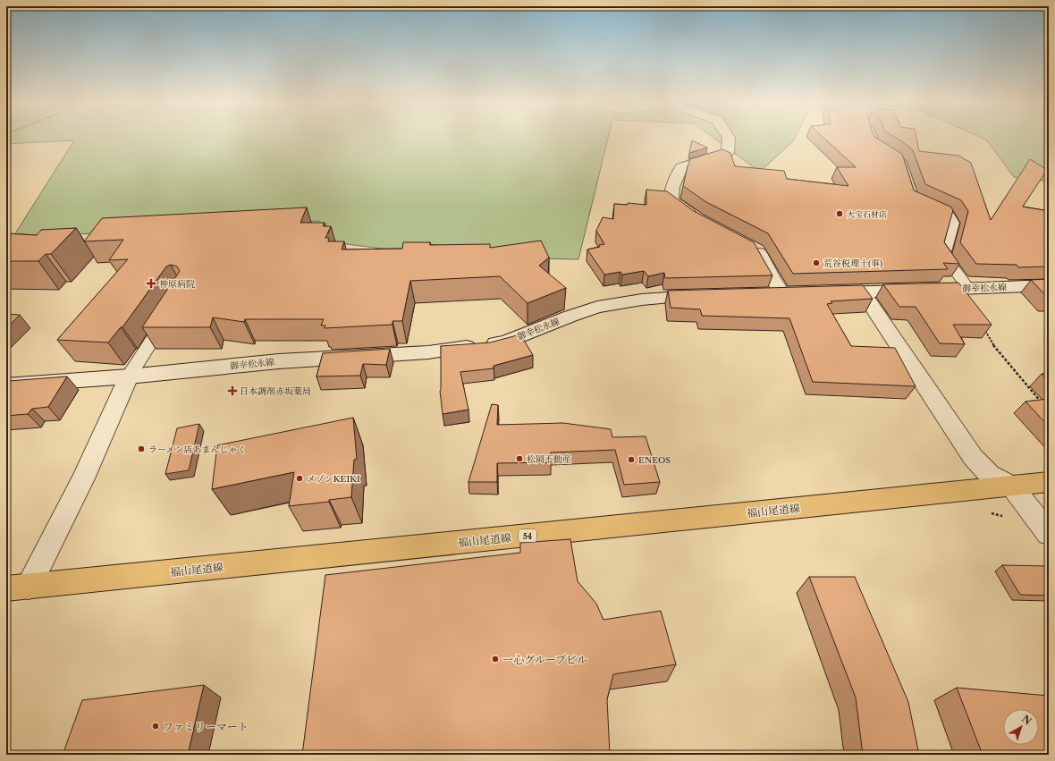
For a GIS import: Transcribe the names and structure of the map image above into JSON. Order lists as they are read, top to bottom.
{
  "streets": {
    "main road": ["福山尾道線", "54"],
    "street": ["御幸松永線"]
  },
  "places": {
    "other": [
      "大宝石材店",
      "荒谷税理士(事)",
      "ラーメン店あまんじゃく",
      "松岡不動産",
      "ENEOS",
      "メゾンKEIKI",
      "一心グループビル",
      "ファミリーマート"
    ],
    "health": ["神原病院", "日本調剤赤坂薬局"]
  },
  "north": "top right"
}
